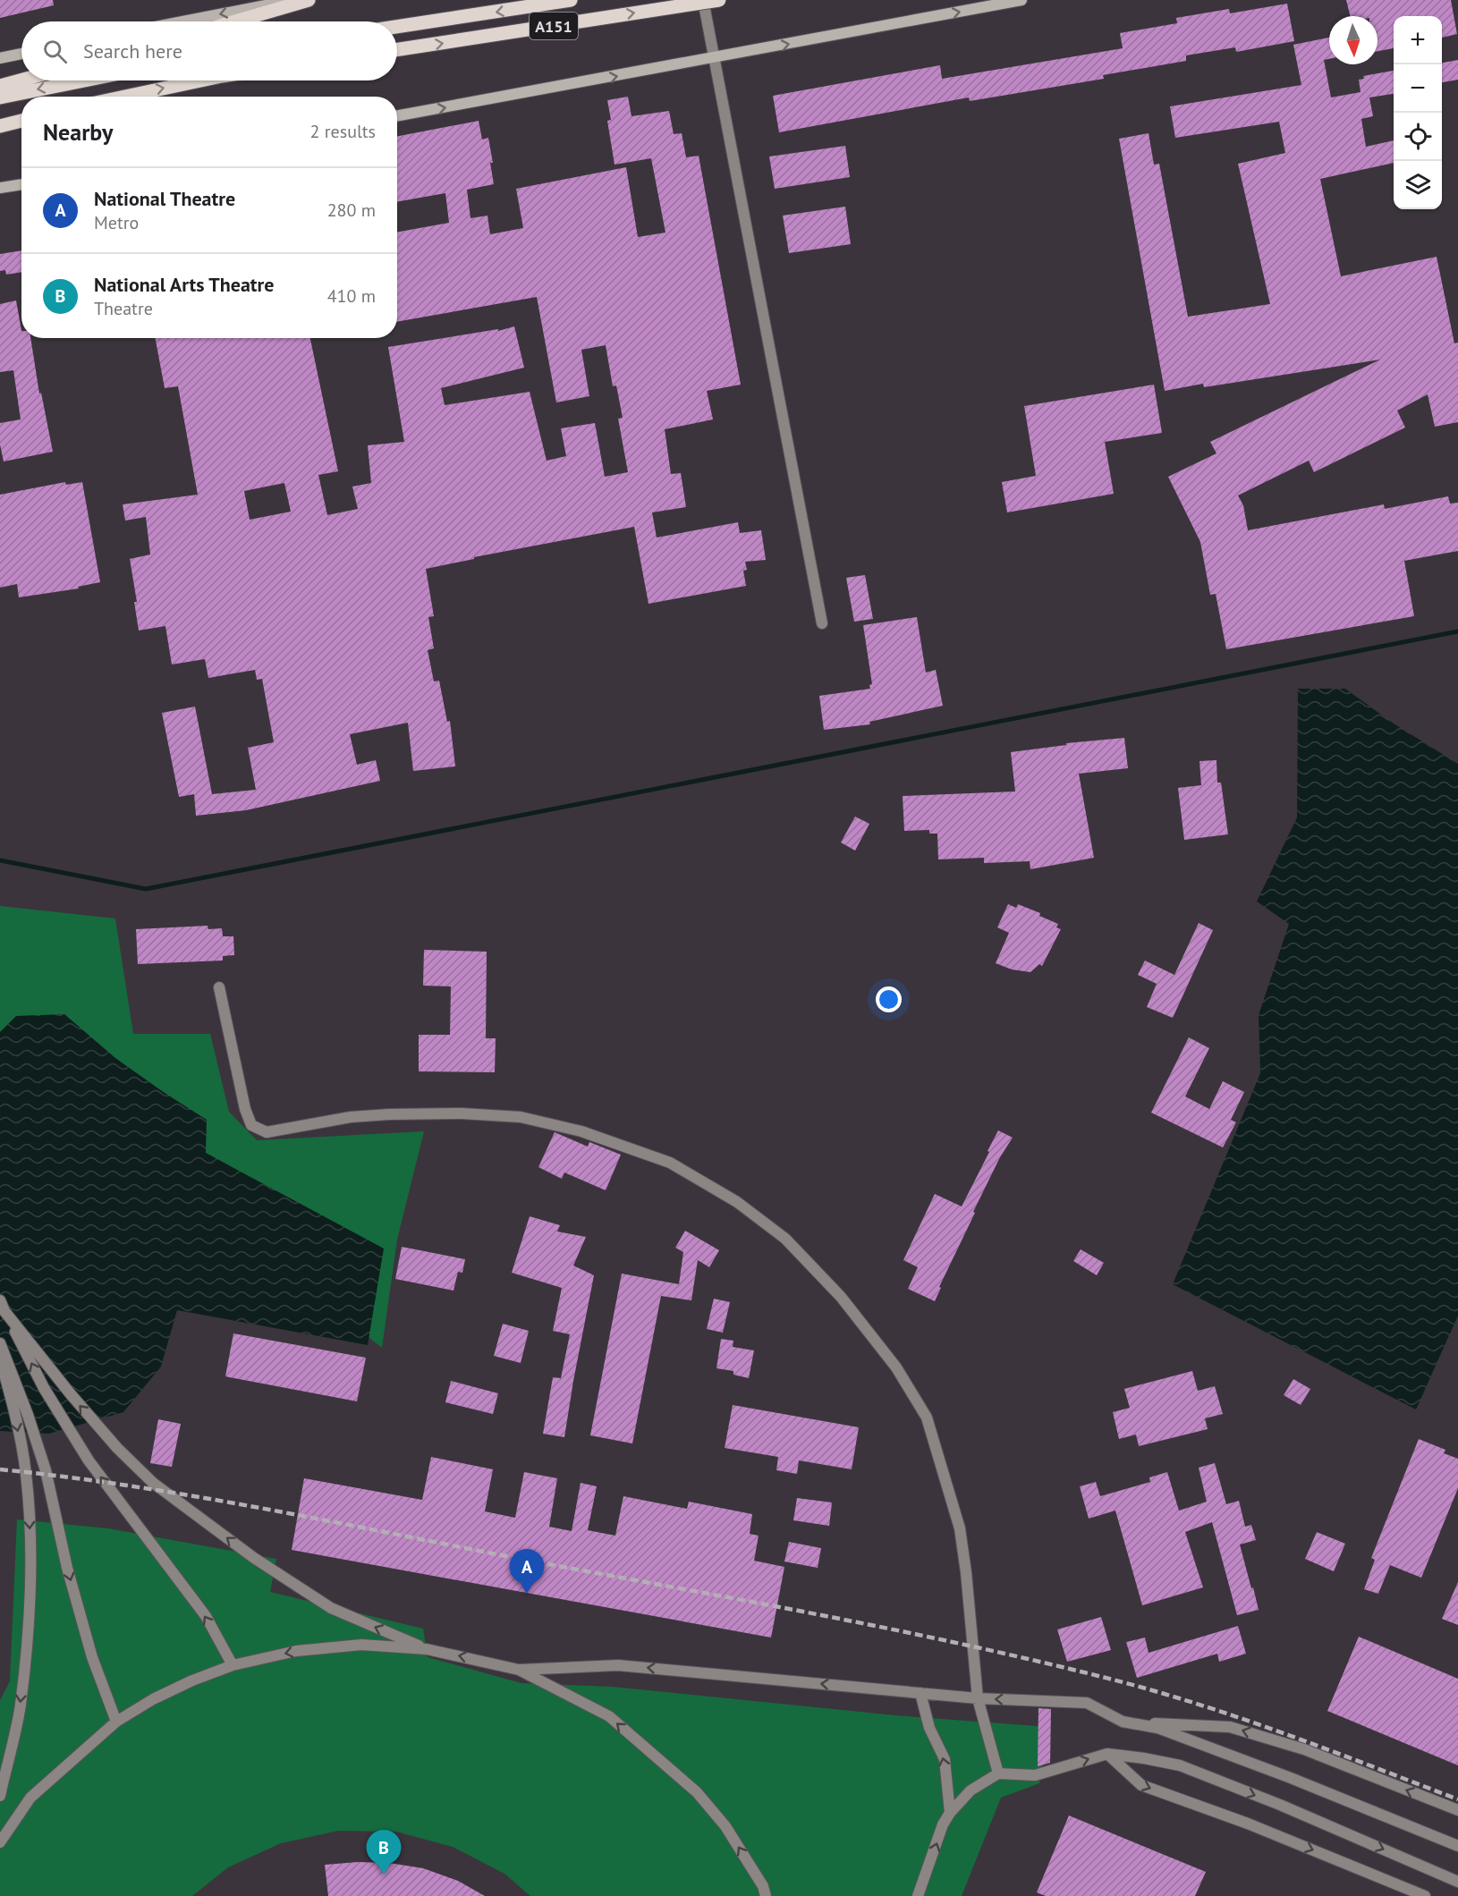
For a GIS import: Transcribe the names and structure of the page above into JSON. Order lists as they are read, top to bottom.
{
  "streets": {
    "main road": ["A151"]
  },
  "north": "bottom",
  "page": {
    "map_buttons": ["+", "−"],
    "search": "Search here",
    "heading": ["Nearby", "2 results"],
    "list": [
      {
        "mark": "A",
        "name": "National Theatre",
        "note": "Metro",
        "value": "280 m"
      },
      {
        "mark": "B",
        "name": "National Arts Theatre",
        "note": "Theatre",
        "value": "410 m"
      }
    ],
    "pins": ["A", "B"]
  }
}
